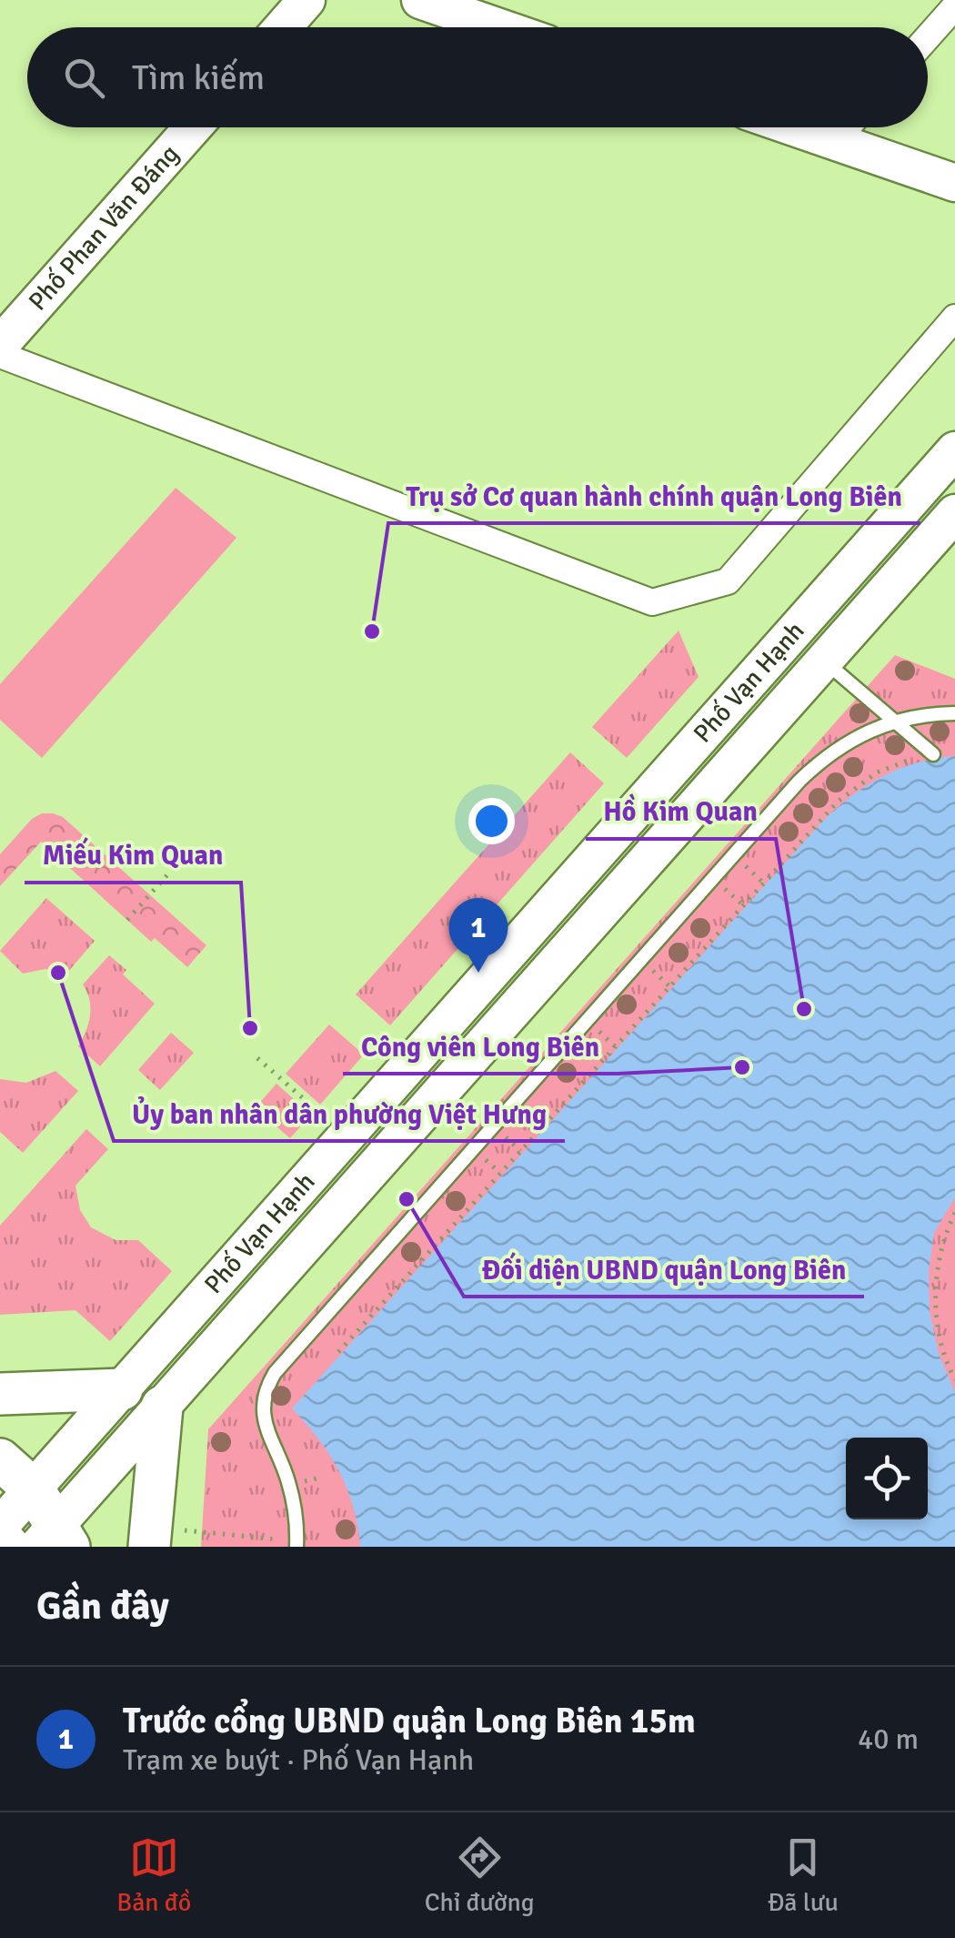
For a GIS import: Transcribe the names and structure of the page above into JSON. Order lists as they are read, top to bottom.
{
  "streets": {
    "street": ["Phố Phan Văn Đáng", "Phố Vạn Hạnh"]
  },
  "places": [
    "Trụ sở Cơ quan hành chính quận Long Biên",
    "Ủy ban nhân dân phường Việt Hưng",
    "Hồ Kim Quan",
    "Miếu Kim Quan",
    "Công viên Long Biên",
    "Đối diện UBND quận Long Biên"
  ],
  "page": {
    "search": "Tìm kiếm",
    "pins": "1",
    "heading": "Gần đây",
    "list": [
      {
        "mark": "1",
        "name": "Trước cổng UBND quận Long Biên 15m",
        "note": "Trạm xe buýt · Phố Vạn Hạnh",
        "value": "40 m"
      }
    ],
    "nav": ["Bản đồ", "Chỉ đường", "Đã lưu"]
  }
}
